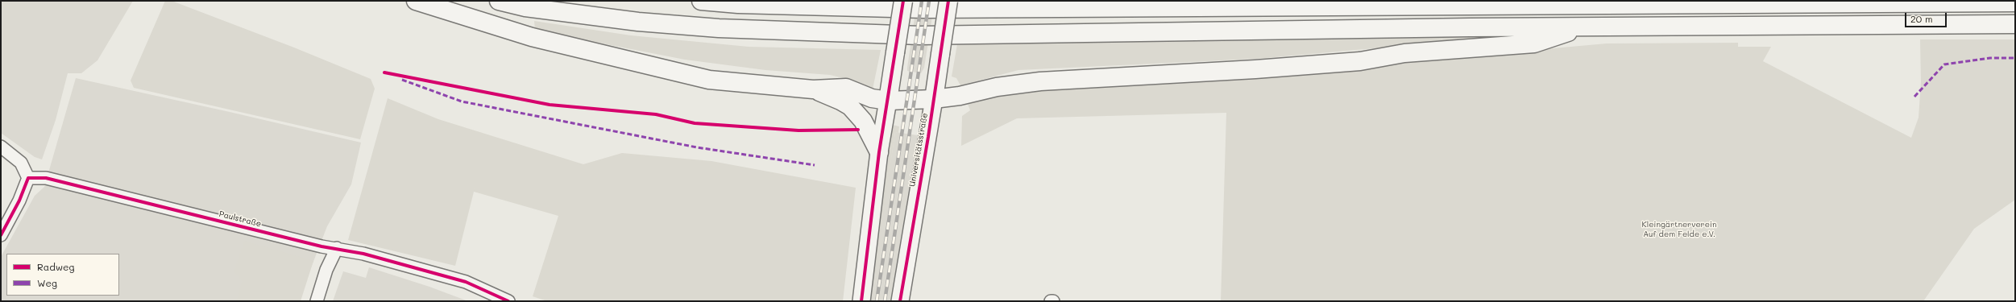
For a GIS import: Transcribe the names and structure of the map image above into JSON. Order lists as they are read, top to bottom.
{
  "streets": {
    "main road": ["Universitätsstraße"],
    "street": ["Paulstraße"]
  },
  "parks": ["Kleingärtnerverein Auf dem Felde e.V."],
  "legend": ["Radweg", "Weg"],
  "scale_bar": "20 m"
}
